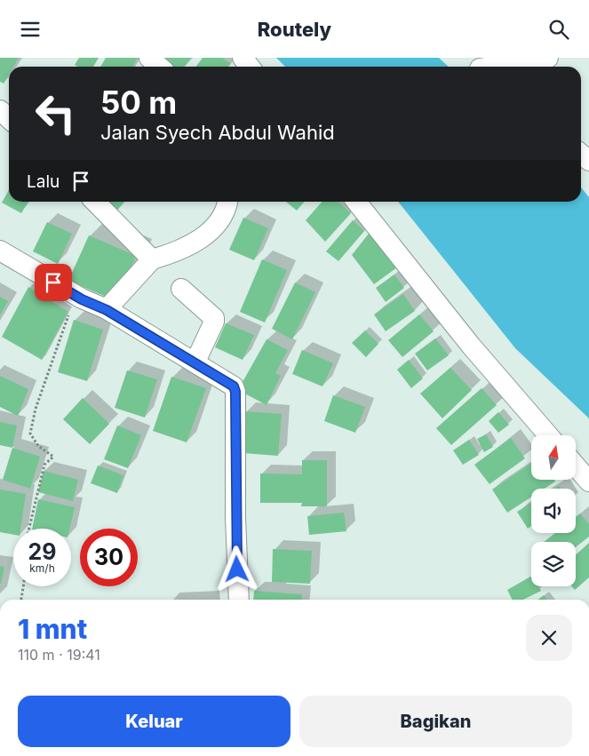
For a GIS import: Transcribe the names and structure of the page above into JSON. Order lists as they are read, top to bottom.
{
  "north": "top",
  "page": {
    "header": "Routely",
    "turn": ["50 m", "Jalan Syech Abdul Wahid"],
    "then": "Lalu",
    "speed": "29 km/h",
    "limit": "30",
    "heading": ["1 mnt", "110 m · 19:41"],
    "buttons": ["Keluar", "Bagikan"]
  }
}
